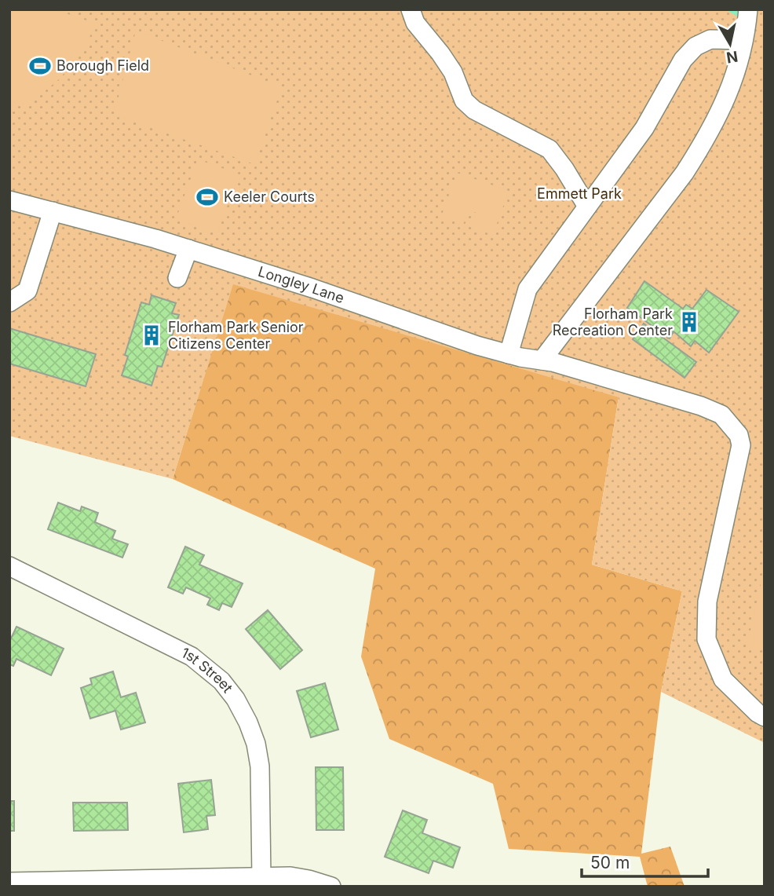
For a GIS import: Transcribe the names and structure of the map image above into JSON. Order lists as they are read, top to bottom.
{
  "streets": {
    "street": ["Longley Lane", "1st Street"]
  },
  "parks": ["Emmett Park"],
  "places": {
    "sports": ["Borough Field", "Keeler Courts"],
    "building": ["Florham Park Recreation Center", "Florham Park Senior Citizens Center"]
  },
  "scale_bar": "50 m",
  "north": "bottom"
}
